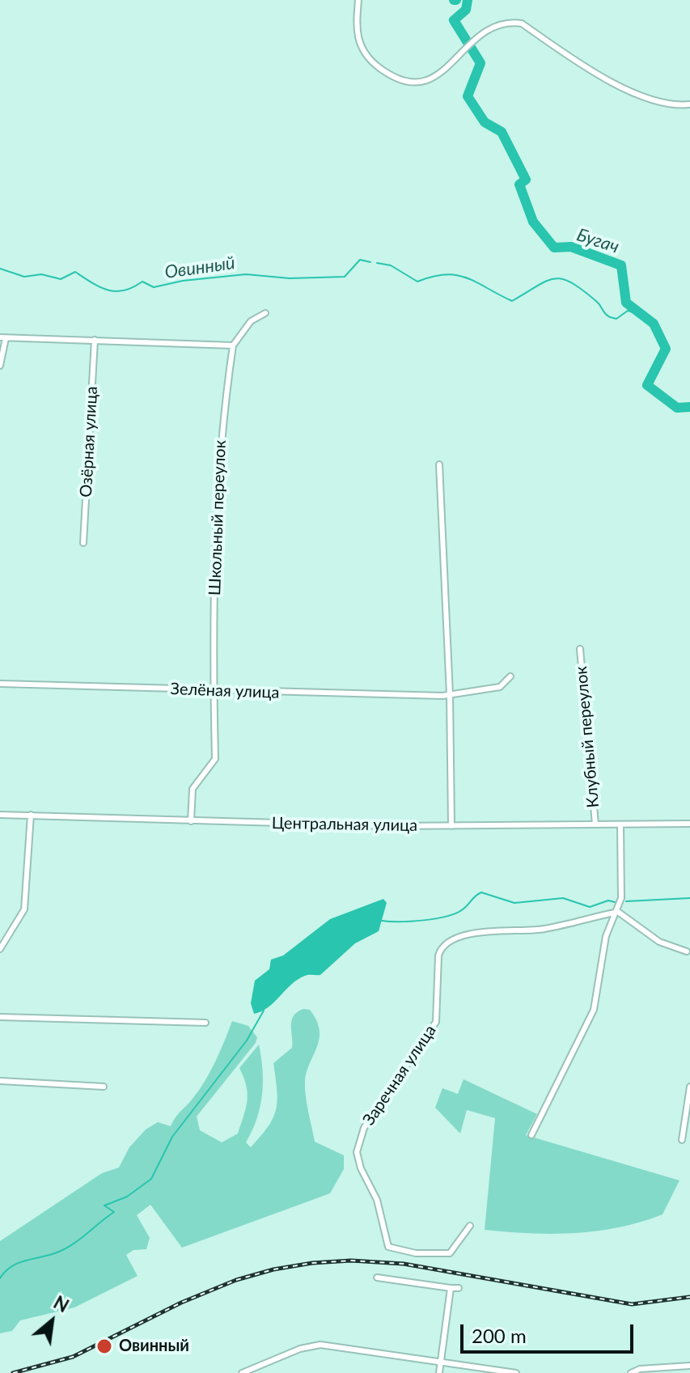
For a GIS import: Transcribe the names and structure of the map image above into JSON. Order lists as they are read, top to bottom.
{
  "streets": {
    "street": [
      "Озёрная улица",
      "Школьный переулок",
      "Зелёная улица",
      "Клубный переулок",
      "Центральная улица",
      "Заречная улица"
    ]
  },
  "crossings": [
    ["Школьный переулок", "Зелёная улица"],
    ["Школьный переулок", "Центральная улица"],
    ["Клубный переулок", "Центральная улица"]
  ],
  "water": ["Бугач", "Овинный"],
  "places": ["Овинный"],
  "scale_bar": "200 m",
  "north": "top right"
}
